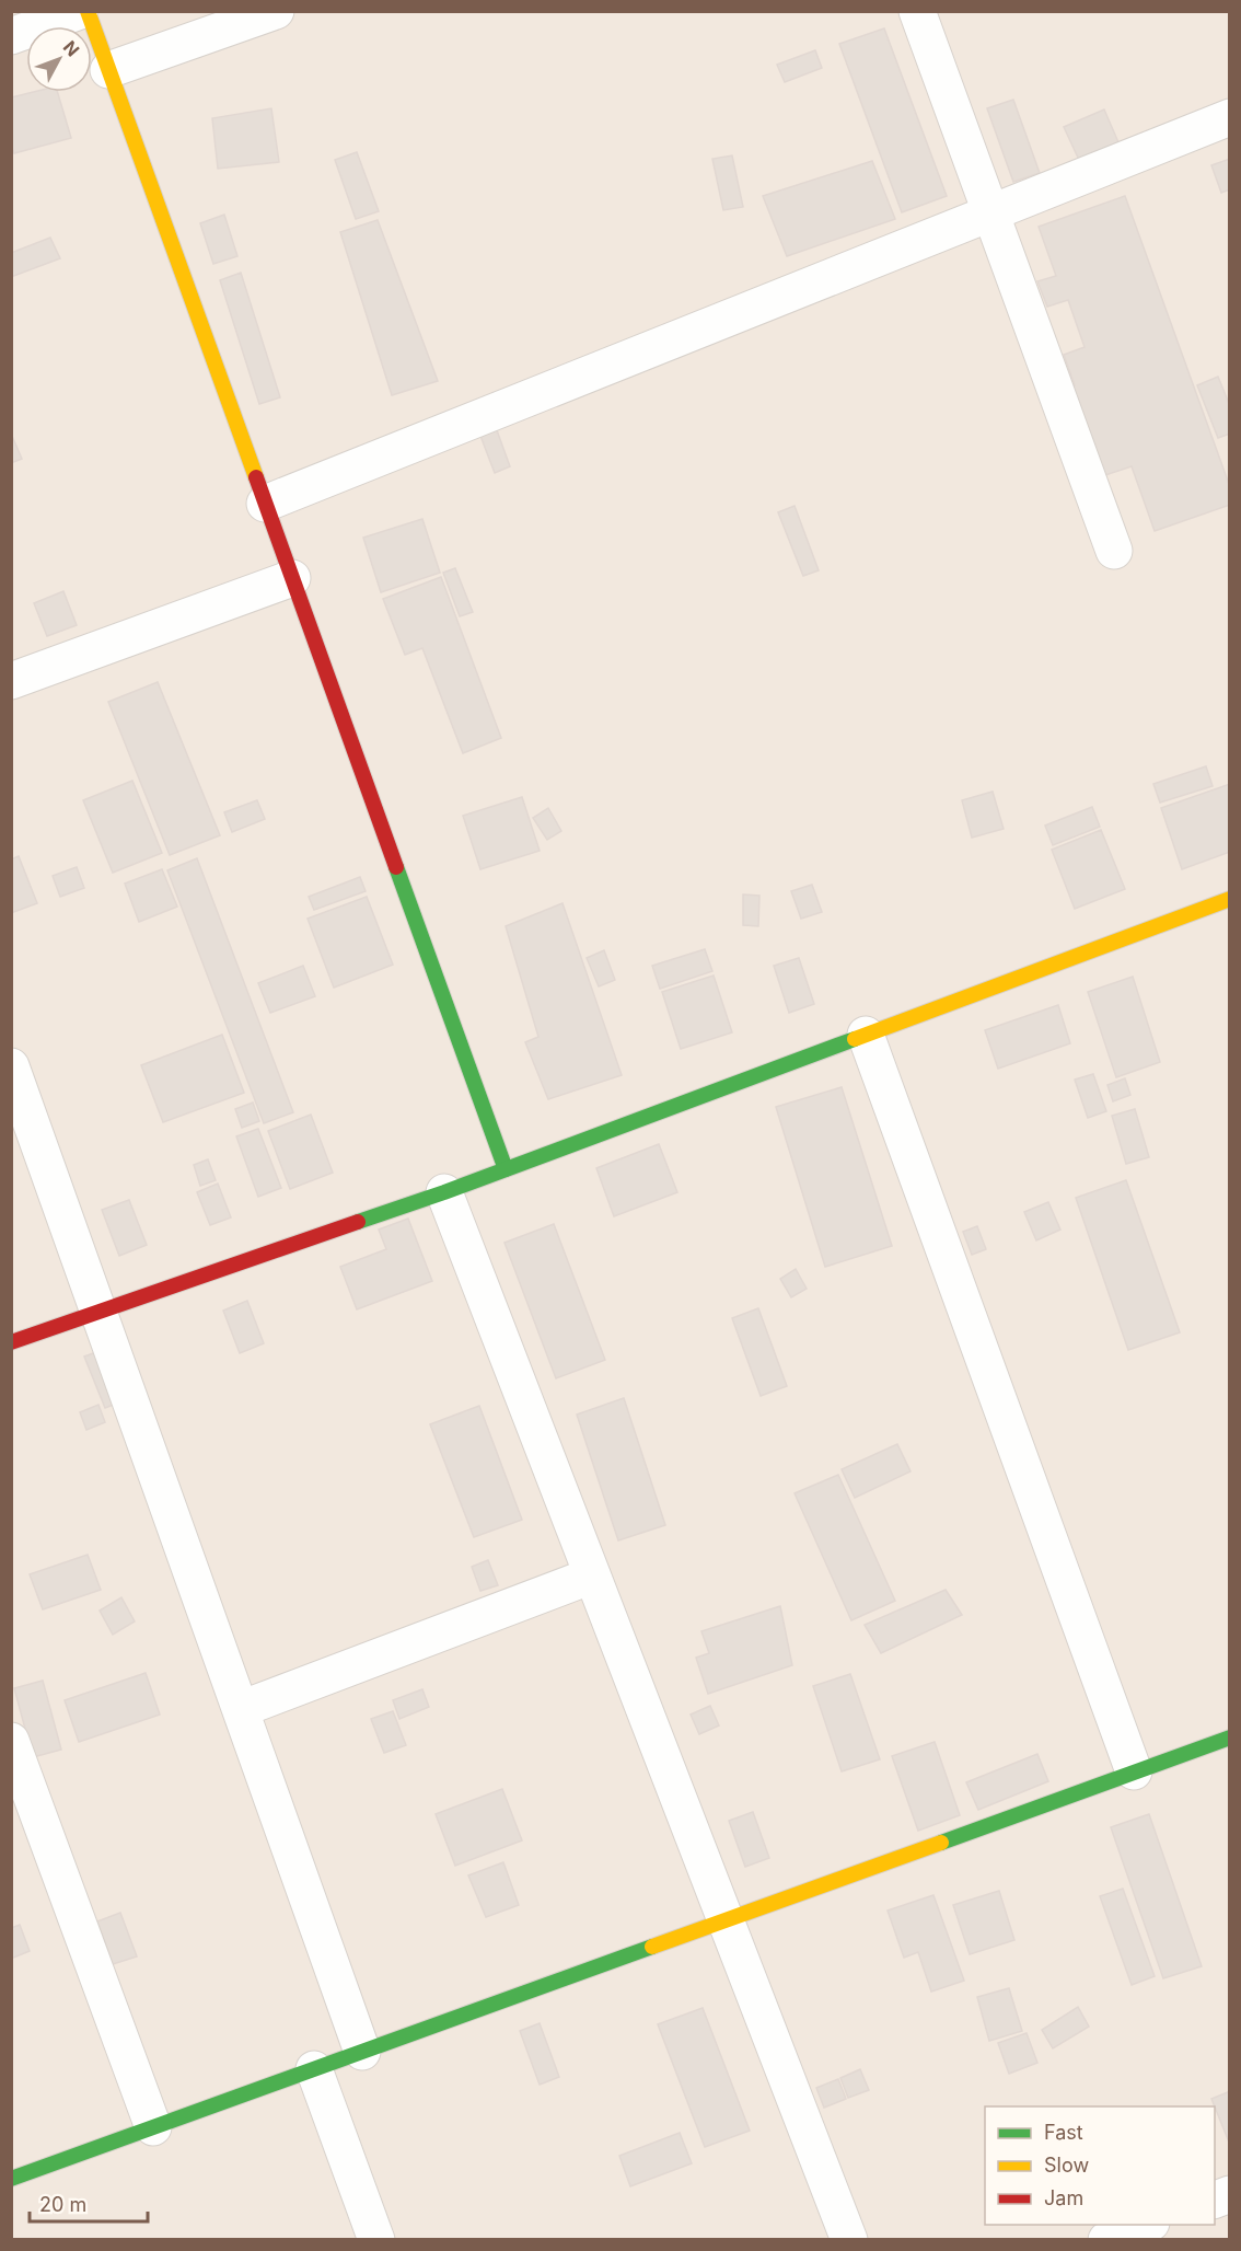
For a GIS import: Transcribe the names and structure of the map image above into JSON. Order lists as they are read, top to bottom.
{
  "legend": ["Fast", "Slow", "Jam"],
  "scale_bar": "20 m",
  "north": "top right"
}
